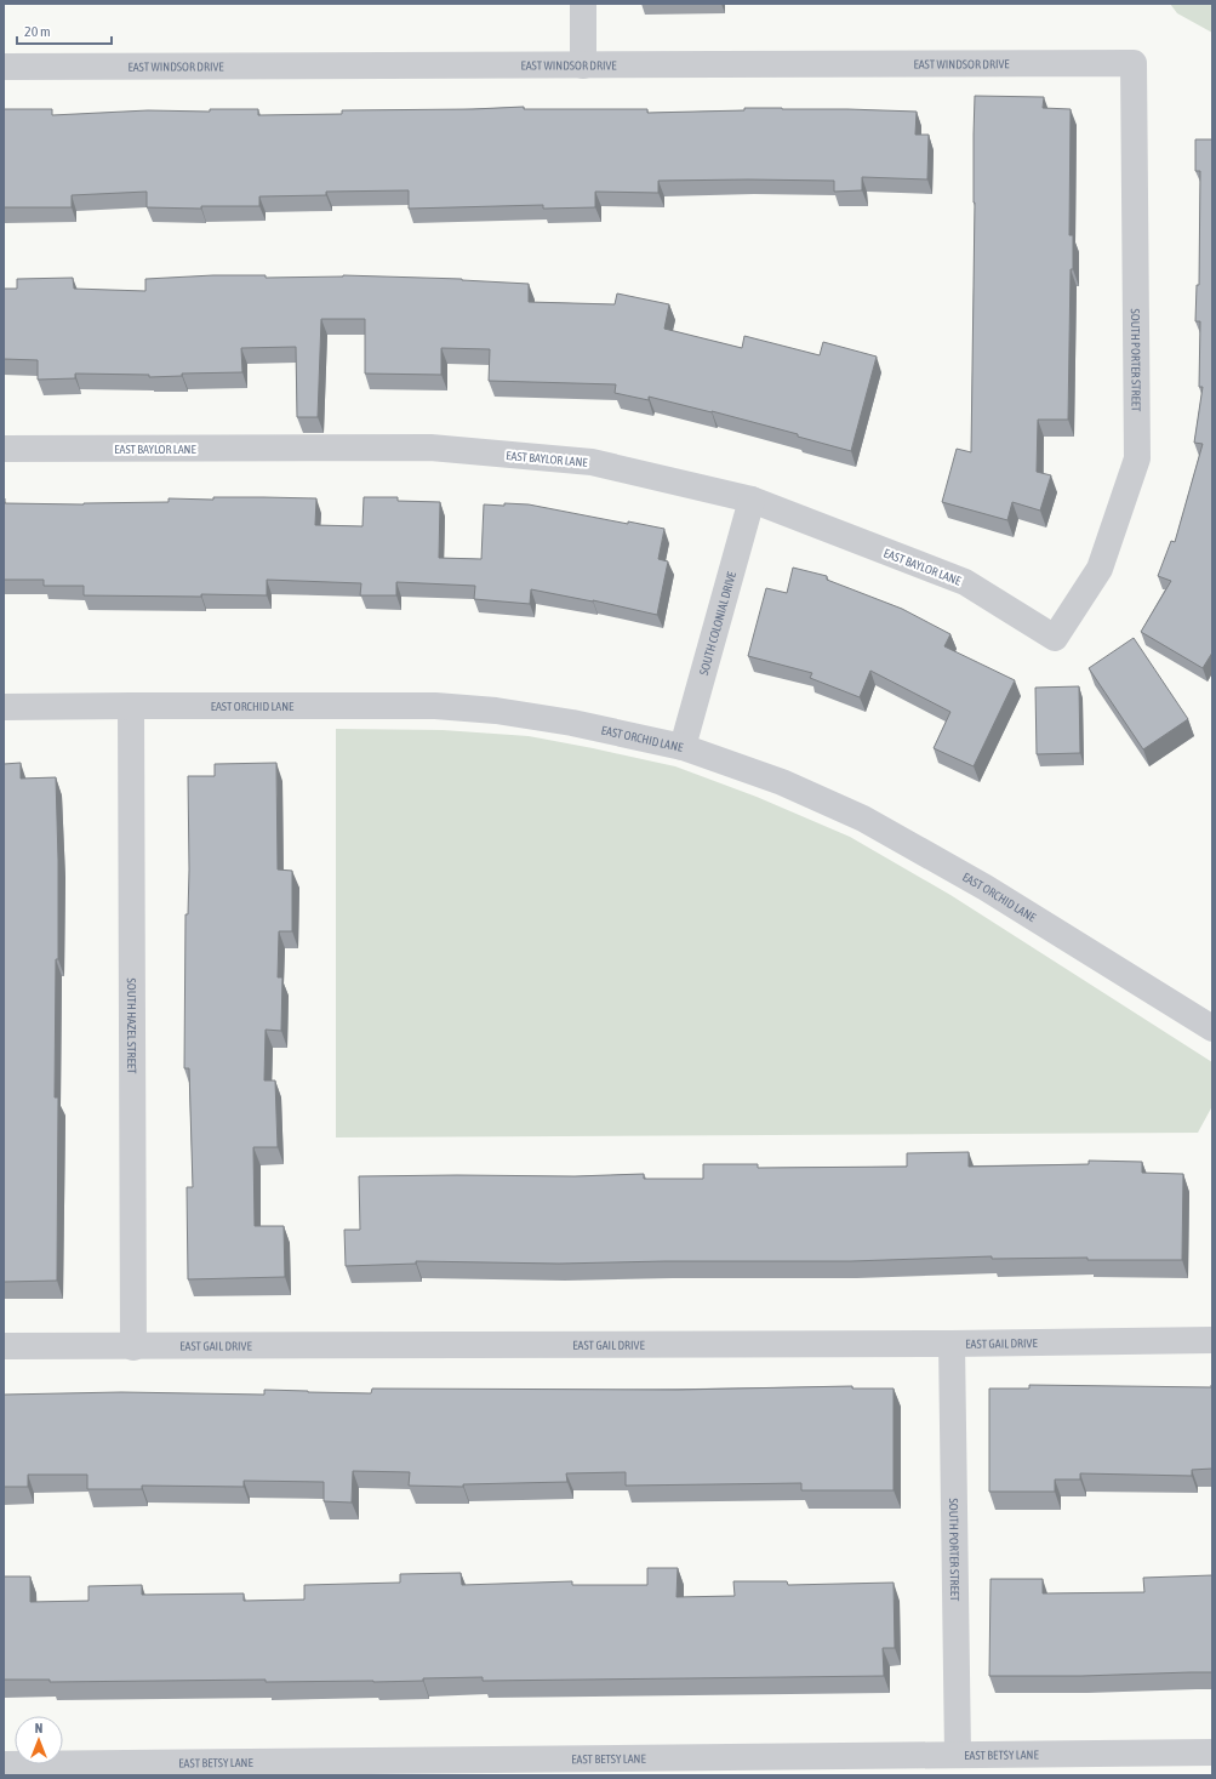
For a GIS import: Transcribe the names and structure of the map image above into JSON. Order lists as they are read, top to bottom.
{
  "streets": {
    "street": [
      "EAST WINDSOR DRIVE",
      "SOUTH PORTER STREET",
      "EAST BAYLOR LANE",
      "SOUTH COLONIAL DRIVE",
      "EAST ORCHID LANE",
      "SOUTH HAZEL STREET",
      "EAST GAIL DRIVE",
      "EAST BETSY LANE"
    ]
  },
  "crossings": [
    ["EAST WINDSOR DRIVE", "SOUTH PORTER STREET"],
    ["SOUTH PORTER STREET", "EAST BAYLOR LANE"],
    ["SOUTH PORTER STREET", "EAST GAIL DRIVE"],
    ["SOUTH PORTER STREET", "EAST BETSY LANE"],
    ["EAST BAYLOR LANE", "SOUTH COLONIAL DRIVE"],
    ["SOUTH COLONIAL DRIVE", "EAST ORCHID LANE"],
    ["EAST ORCHID LANE", "SOUTH HAZEL STREET"],
    ["SOUTH HAZEL STREET", "EAST GAIL DRIVE"]
  ],
  "scale_bar": "20 m",
  "north": "top"
}
